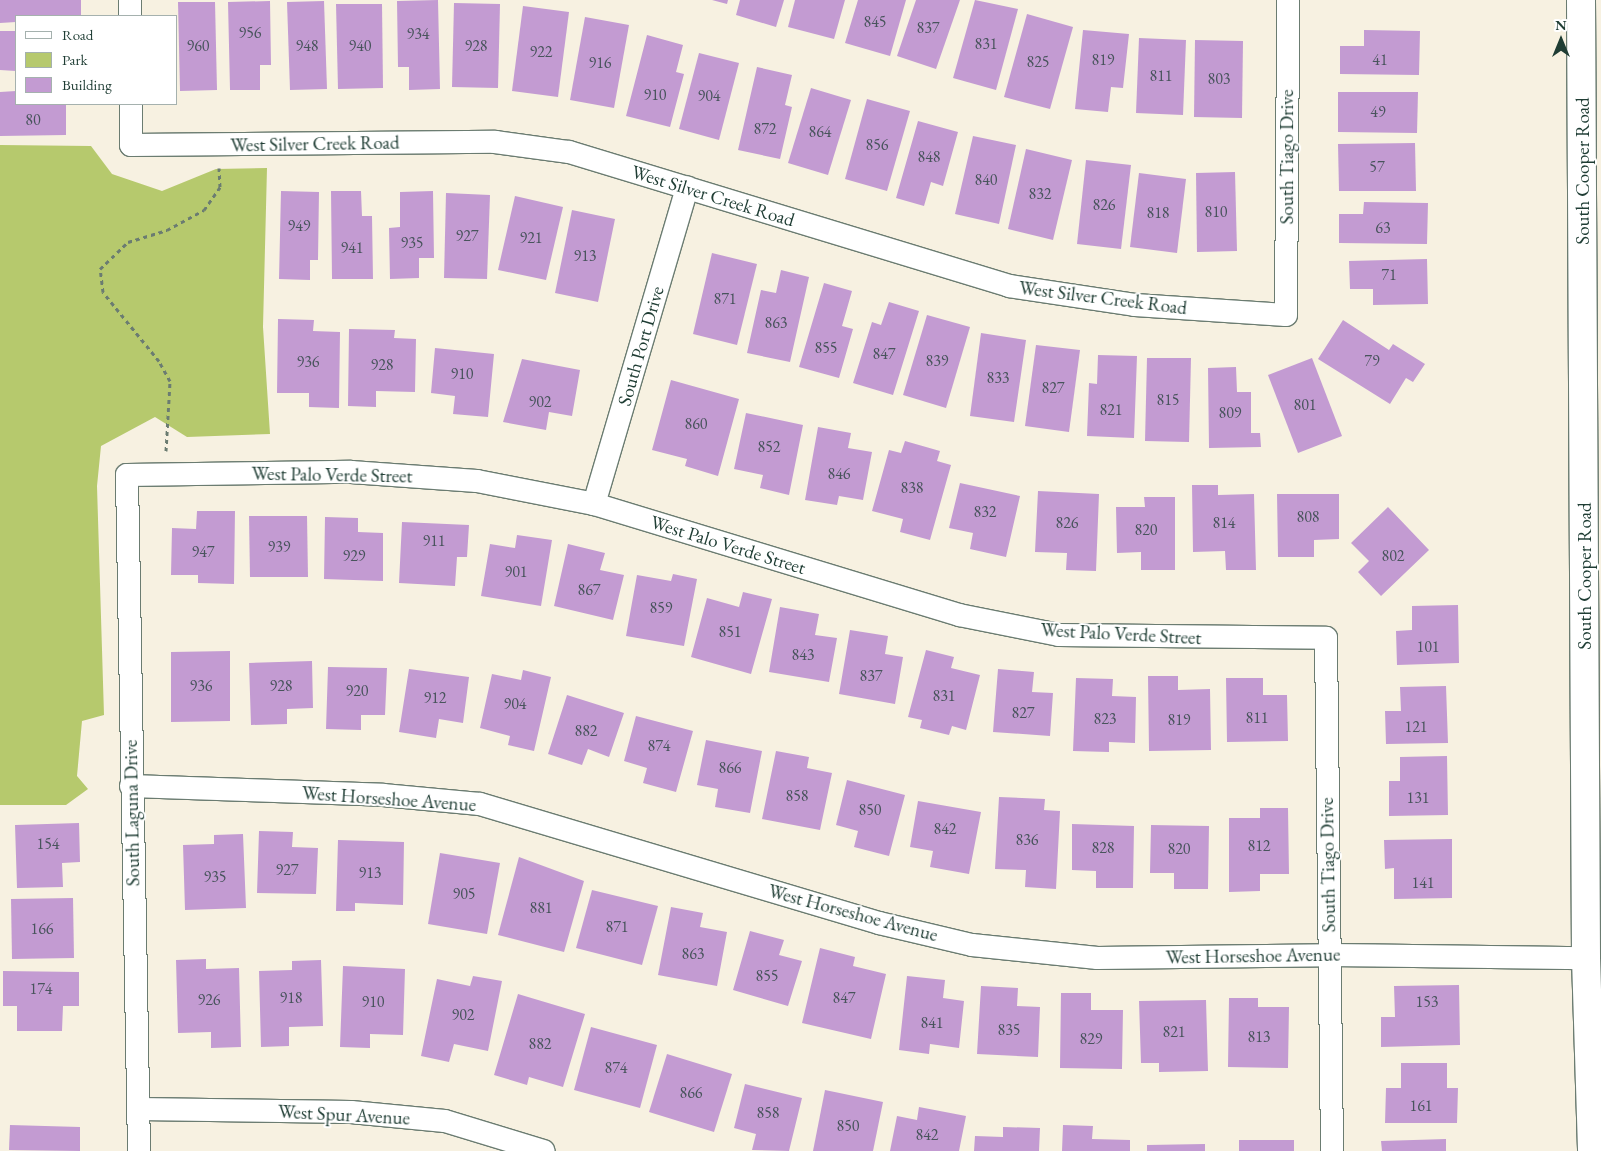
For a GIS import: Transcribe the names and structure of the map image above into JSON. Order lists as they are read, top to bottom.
{
  "streets": {
    "main road": ["South Cooper Road"],
    "street": [
      "West Silver Creek Road",
      "South Tiago Drive",
      "South Port Drive",
      "West Palo Verde Street",
      "West Horseshoe Avenue",
      "South Laguna Drive",
      "West Spur Avenue"
    ]
  },
  "crossings": [
    ["West Silver Creek Road", "South Tiago Drive"],
    ["West Silver Creek Road", "South Port Drive"],
    ["South Tiago Drive", "West Palo Verde Street"],
    ["South Tiago Drive", "West Horseshoe Avenue"],
    ["South Cooper Road", "West Horseshoe Avenue"],
    ["South Port Drive", "West Palo Verde Street"],
    ["West Palo Verde Street", "South Laguna Drive"],
    ["West Horseshoe Avenue", "South Laguna Drive"],
    ["South Laguna Drive", "West Spur Avenue"]
  ],
  "house_numbers": [
    "845",
    "837",
    "956",
    "934",
    "831",
    "960",
    "948",
    "940",
    "928",
    "922",
    "819",
    "41",
    "825",
    "916",
    "811",
    "803",
    "910",
    "904",
    "49",
    "80",
    "872",
    "864",
    "856",
    "848",
    "57",
    "840",
    "832",
    "826",
    "810",
    "818",
    "949",
    "63",
    "927",
    "921",
    "935",
    "941",
    "913",
    "71",
    "871",
    "863",
    "855",
    "847",
    "839",
    "79",
    "936",
    "928",
    "910",
    "833",
    "827",
    "815",
    "902",
    "801",
    "821",
    "809",
    "860",
    "852",
    "846",
    "838",
    "832",
    "808",
    "826",
    "814",
    "820",
    "911",
    "939",
    "947",
    "929",
    "802",
    "901",
    "867",
    "859",
    "851",
    "101",
    "843",
    "837",
    "936",
    "928",
    "920",
    "831",
    "912",
    "904",
    "827",
    "811",
    "823",
    "819",
    "121",
    "882",
    "874",
    "866",
    "858",
    "131",
    "850",
    "842",
    "836",
    "154",
    "812",
    "828",
    "820",
    "927",
    "913",
    "935",
    "141",
    "905",
    "881",
    "871",
    "166",
    "863",
    "855",
    "174",
    "918",
    "847",
    "926",
    "910",
    "153",
    "902",
    "841",
    "835",
    "821",
    "813",
    "829",
    "882",
    "874",
    "866",
    "161",
    "858",
    "850",
    "842"
  ],
  "legend": ["Road", "Park", "Building"],
  "north": "top"
}
